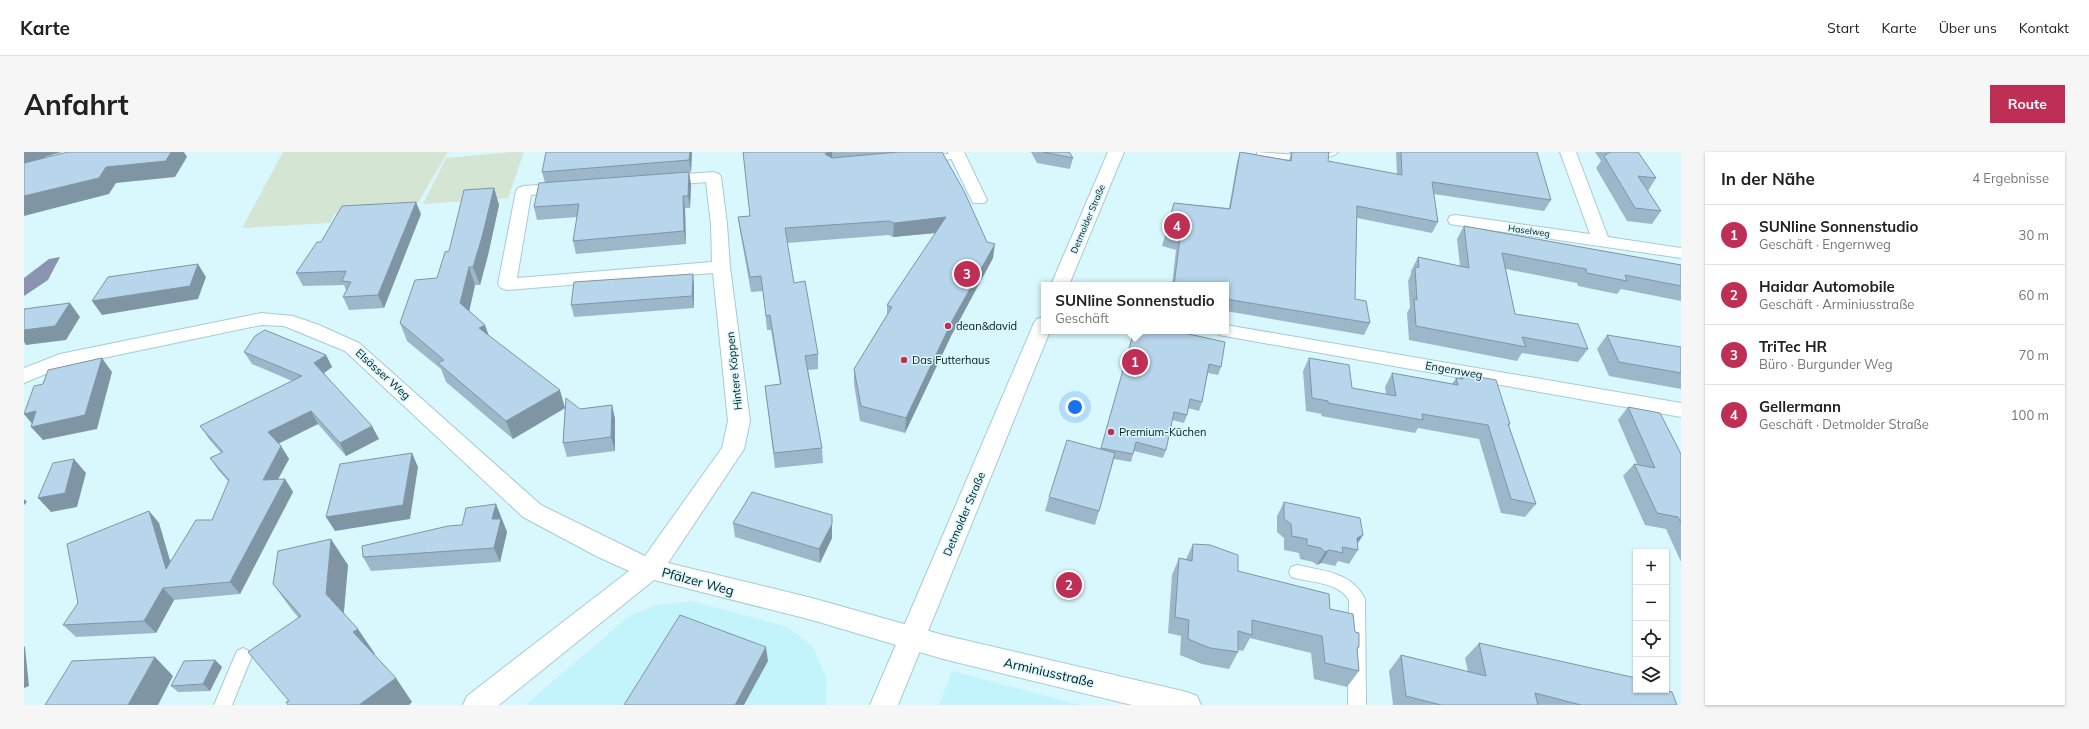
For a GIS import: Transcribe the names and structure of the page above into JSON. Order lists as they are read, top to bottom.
{
  "streets": {
    "street": [
      "Detmolder Straße",
      "Haselweg",
      "Engernweg",
      "Hintere Köppen",
      "Elsässer Weg",
      "Pfälzer Weg",
      "Arminiusstraße"
    ]
  },
  "crossings": [
    ["Detmolder Straße", "Pfälzer Weg"],
    ["Detmolder Straße", "Arminiusstraße"],
    ["Hintere Köppen", "Elsässer Weg"],
    ["Hintere Köppen", "Pfälzer Weg"],
    ["Elsässer Weg", "Pfälzer Weg"],
    ["Pfälzer Weg", "Arminiusstraße"]
  ],
  "places": ["dean&david", "Das Futterhaus", "Premium-Küchen"],
  "page": {
    "header": "Karte",
    "nav": [
      "Start",
      "Karte",
      "Über uns",
      "Kontakt"
    ],
    "buttons": "Route",
    "title": "Anfahrt",
    "heading": ["In der Nähe", "4 Ergebnisse"],
    "list": [
      {
        "mark": "1",
        "name": "SUNline Sonnenstudio",
        "note": "Geschäft · Engernweg",
        "value": "30 m"
      },
      {
        "mark": "2",
        "name": "Haidar Automobile",
        "note": "Geschäft · Arminiusstraße",
        "value": "60 m"
      },
      {
        "mark": "3",
        "name": "TriTec HR",
        "note": "Büro · Burgunder Weg",
        "value": "70 m"
      },
      {
        "mark": "4",
        "name": "Gellermann",
        "note": "Geschäft · Detmolder Straße",
        "value": "100 m"
      }
    ],
    "pins": [
      "4",
      "3",
      "1",
      "2"
    ],
    "popup": ["SUNline Sonnenstudio", "Geschäft"],
    "map_buttons": ["+", "−"]
  }
}
